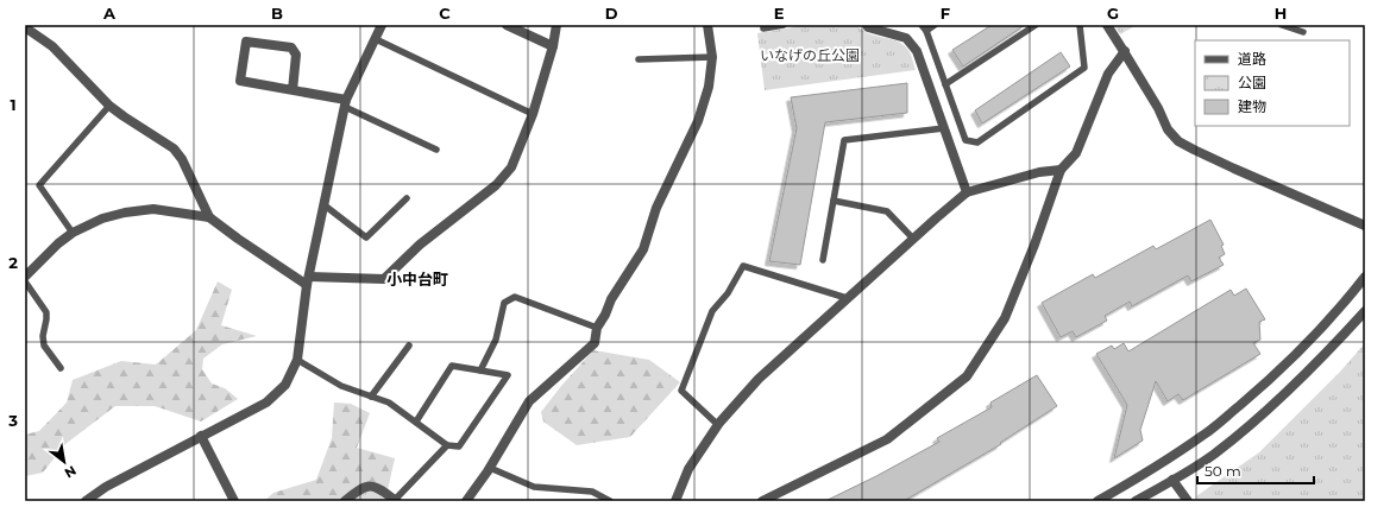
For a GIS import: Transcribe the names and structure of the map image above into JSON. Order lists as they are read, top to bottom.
{
  "districts": ["小中台町"],
  "parks": ["いなげの丘公園"],
  "legend": ["道路", "公園", "建物"],
  "scale_bar": "50 m",
  "north": "bottom right",
  "grid": {
    "columns": [
      "A",
      "B",
      "C",
      "D",
      "E",
      "F",
      "G",
      "H"
    ],
    "rows": ["1", "2", "3"]
  }
}
